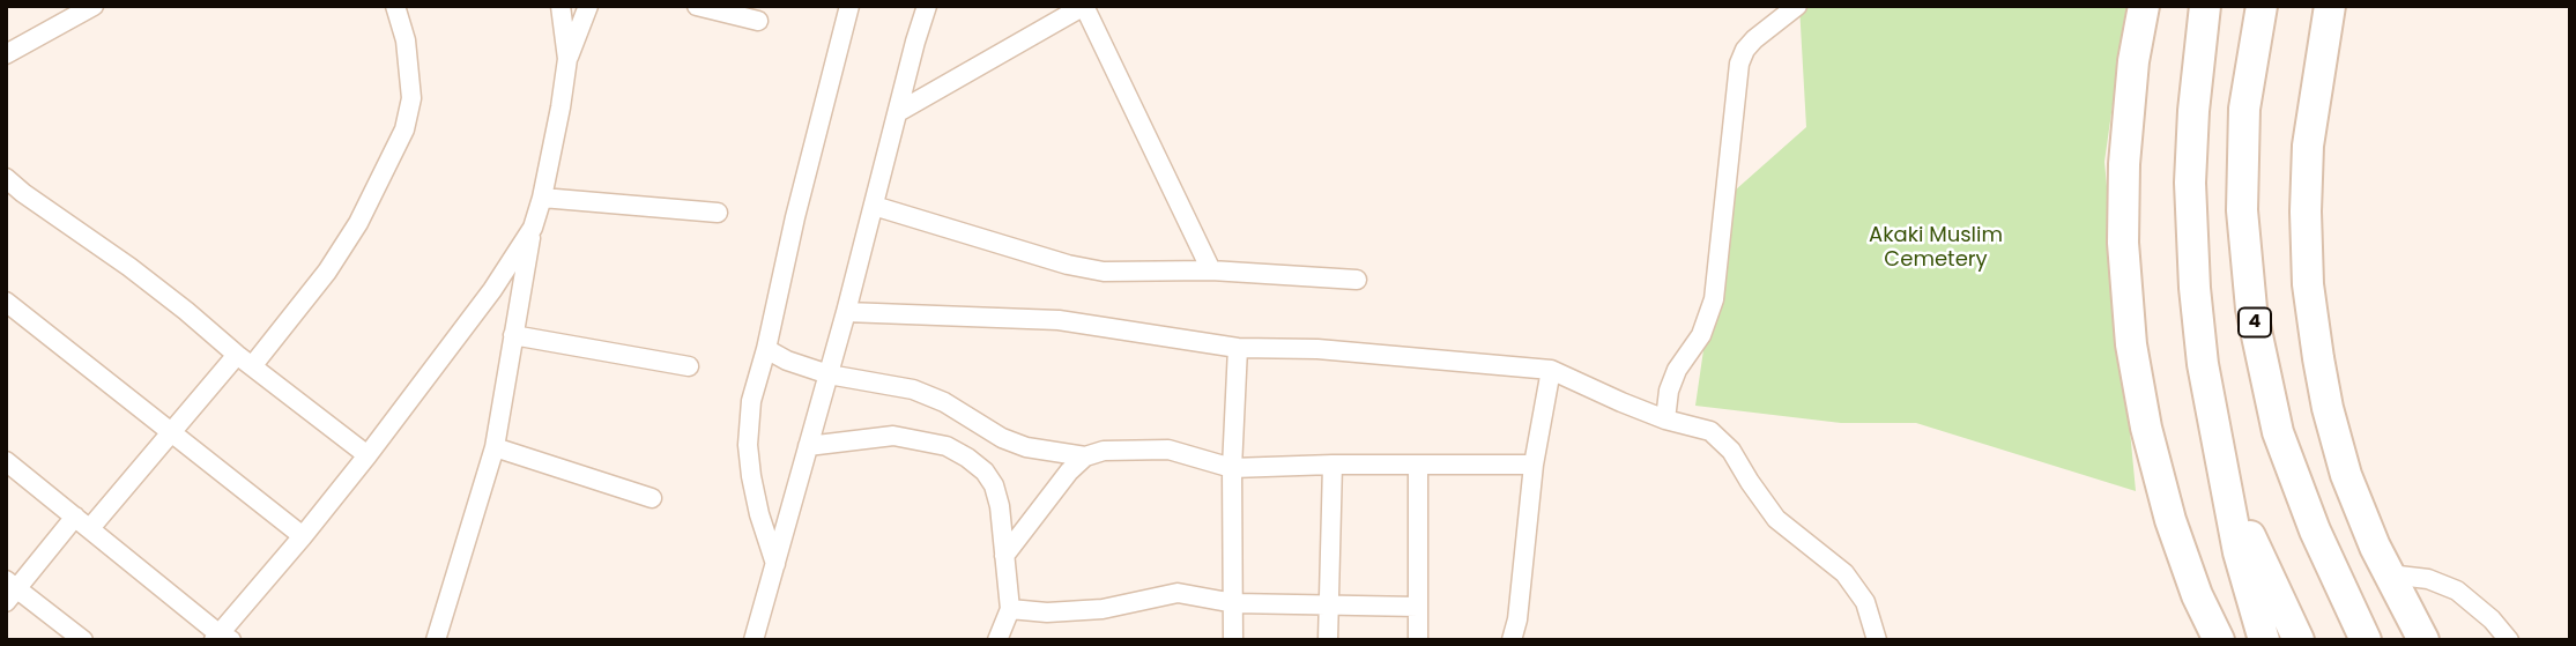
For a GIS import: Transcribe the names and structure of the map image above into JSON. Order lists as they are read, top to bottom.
{
  "streets": {
    "highway": ["4"]
  },
  "parks": ["Akaki Muslim Cemetery"]
}
